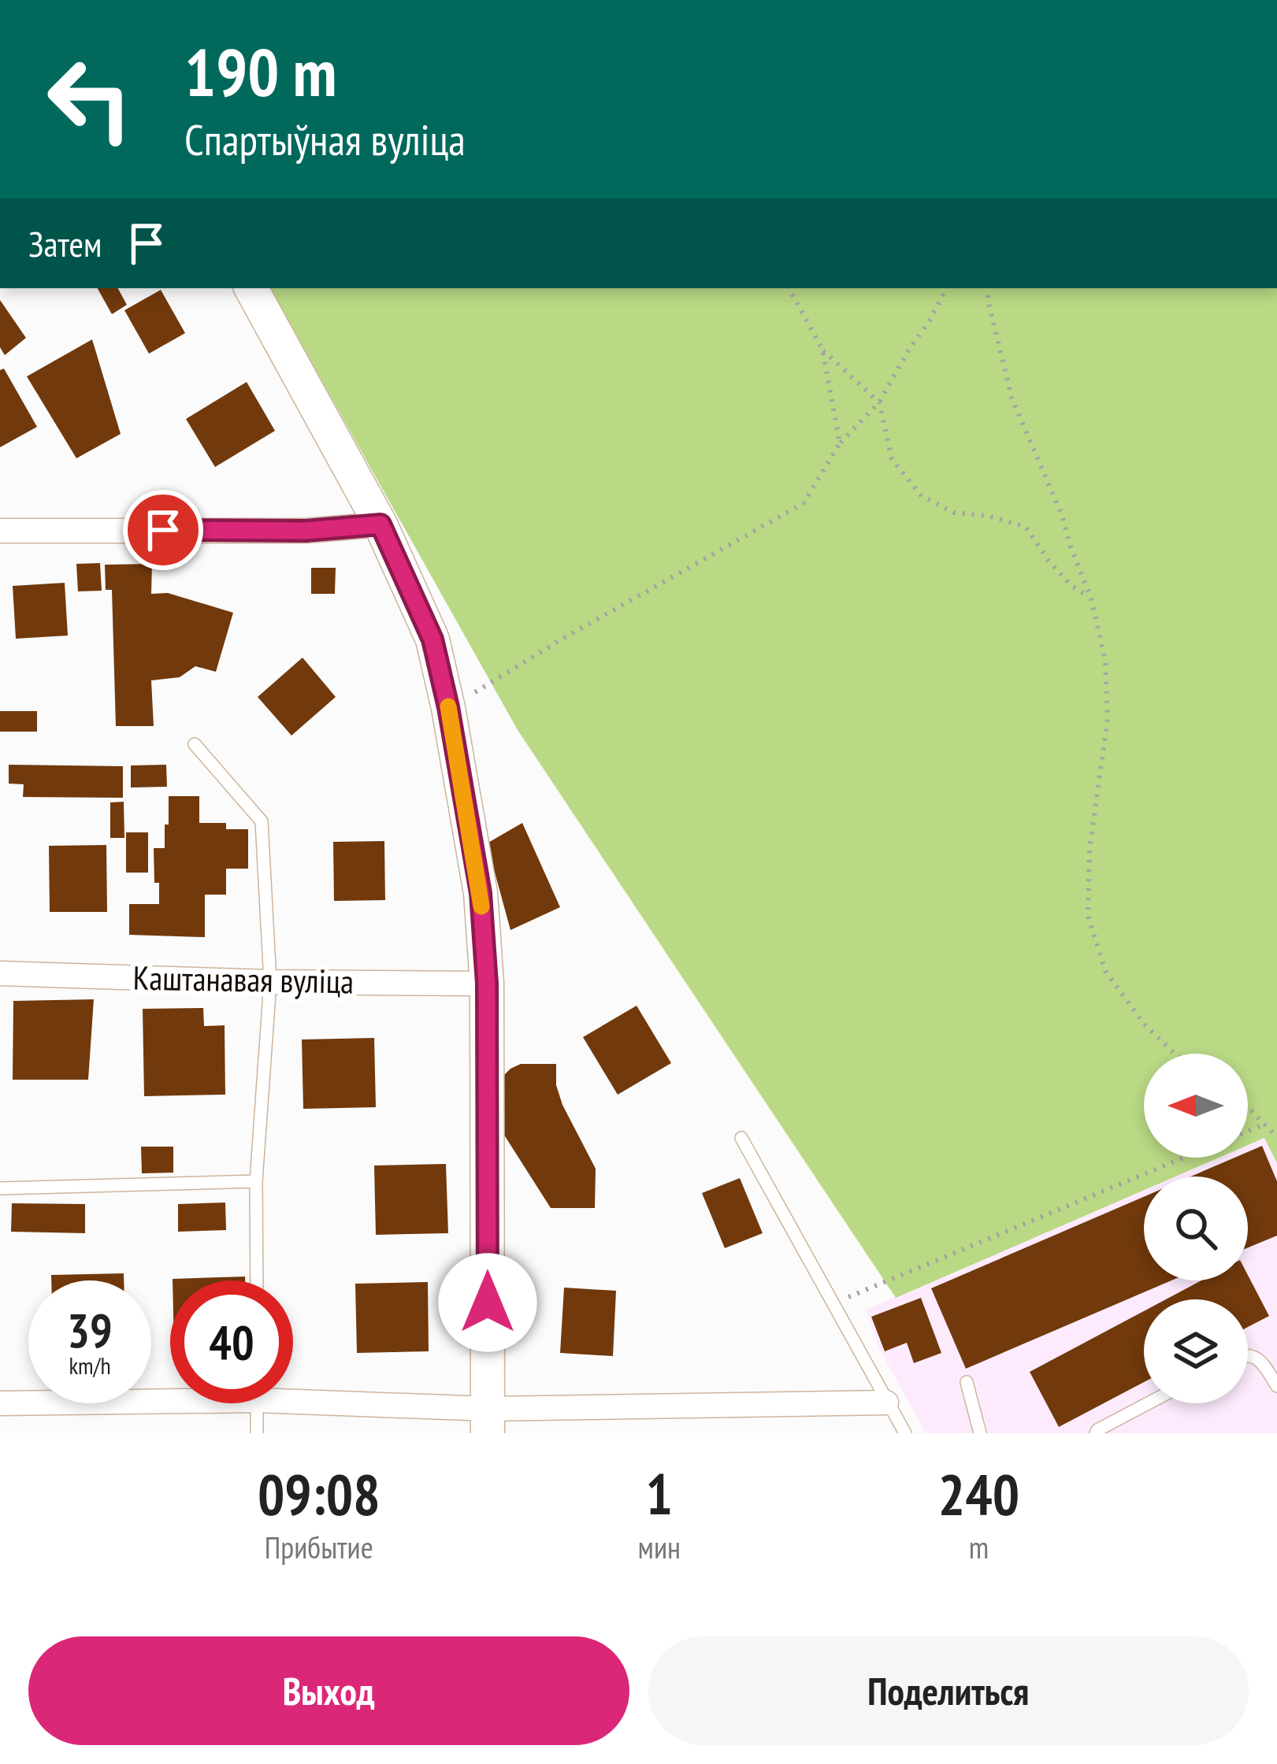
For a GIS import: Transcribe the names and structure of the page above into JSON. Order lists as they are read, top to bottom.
{
  "streets": {
    "street": ["Каштанавая вуліца"]
  },
  "north": "left",
  "page": {
    "turn": ["190 m", "Спартыўная вуліца"],
    "then": "Затем",
    "speed": "39 km/h",
    "limit": "40",
    "eta": [
      "09:08",
      "Прибытие",
      "1",
      "мин",
      "240",
      "m"
    ],
    "buttons": ["Выход", "Поделиться"]
  }
}
